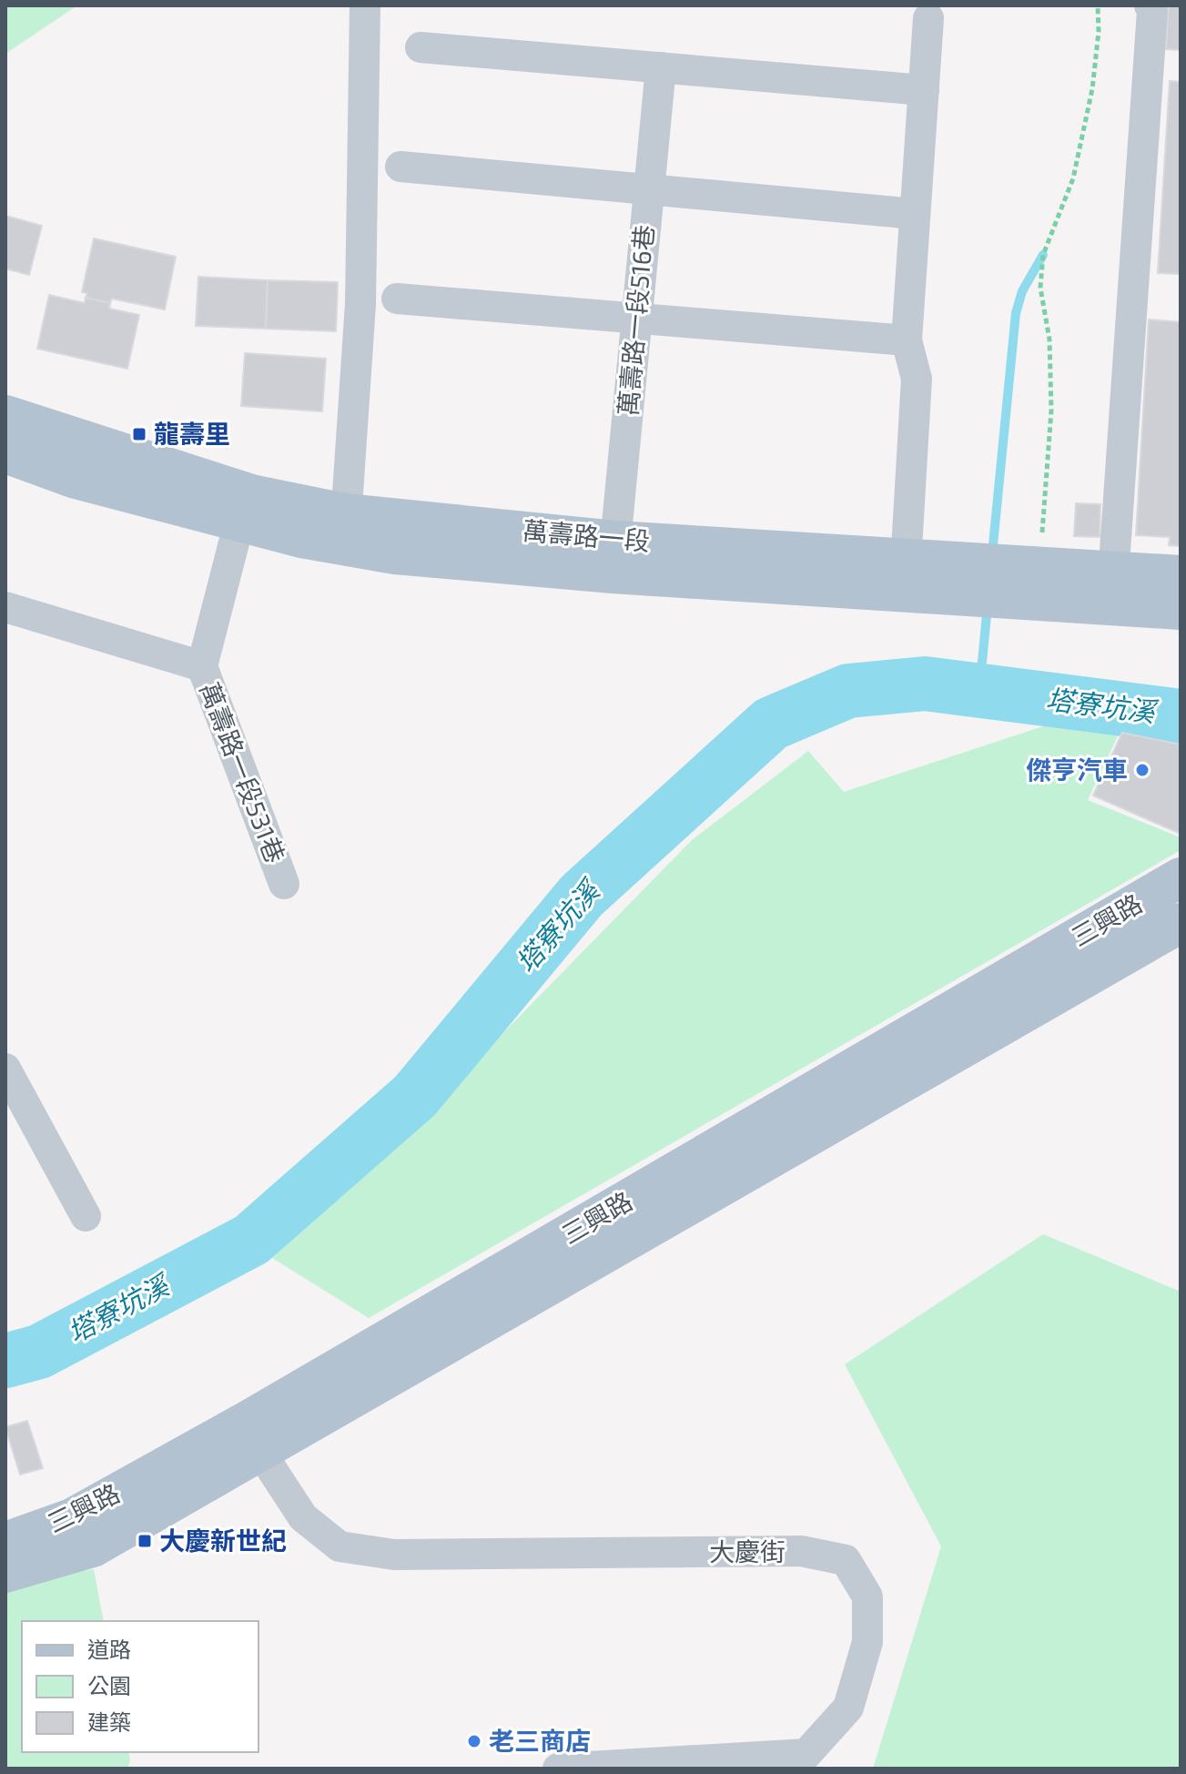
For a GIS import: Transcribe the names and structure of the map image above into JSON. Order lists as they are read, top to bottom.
{
  "streets": {
    "main road": ["萬壽路一段", "三興路"],
    "street": ["萬壽路一段516巷", "萬壽路一段531巷", "大慶街"]
  },
  "crossings": [
    ["萬壽路一段516巷", "萬壽路一段"],
    ["萬壽路一段", "萬壽路一段531巷"],
    ["三興路", "大慶街"]
  ],
  "water": ["塔寮坑溪"],
  "places": {
    "transit": ["龍壽里", "大慶新世紀"],
    "other": ["傑亨汽車", "老三商店"]
  },
  "legend": ["道路", "公園", "建築"]
}
